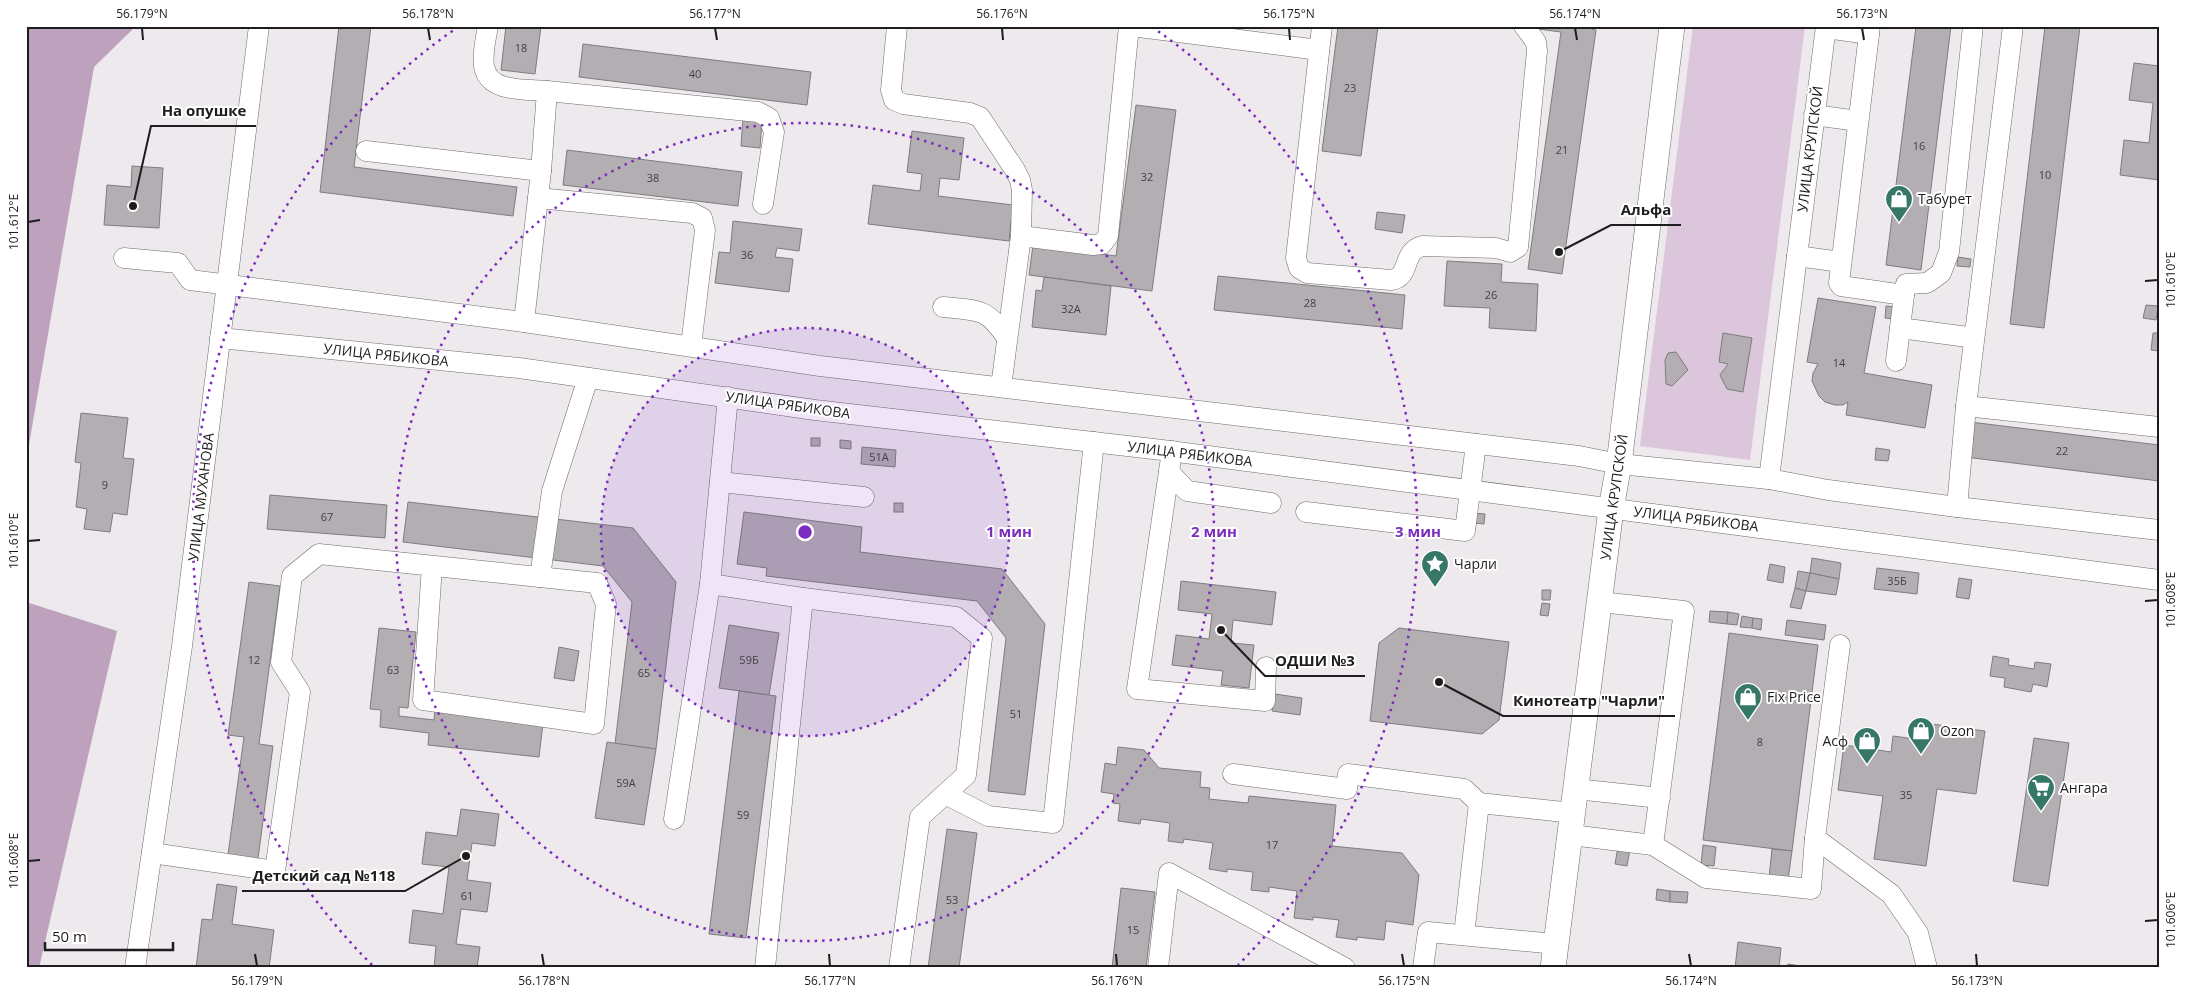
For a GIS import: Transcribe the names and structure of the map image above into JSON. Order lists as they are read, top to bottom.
{
  "streets": {
    "main road": ["УЛИЦА КРУПСКОЙ"],
    "street": ["УЛИЦА РЯБИКОВА", "УЛИЦА МУХАНОВА"]
  },
  "crossings": [
    ["УЛИЦА КРУПСКОЙ", "УЛИЦА РЯБИКОВА"],
    ["УЛИЦА РЯБИКОВА", "УЛИЦА МУХАНОВА"]
  ],
  "places": {
    "other": [
      "На опушке",
      "Альфа",
      "ОДШИ №3",
      "Кинотеатр \"Чарли\"",
      "Детский сад №118"
    ],
    "shop": [
      "Табурет",
      "Fix Price",
      "Ozon",
      "Асф"
    ],
    "place": ["Чарли"],
    "supermarket": ["Ангара"]
  },
  "house_numbers": [
    "18",
    "40",
    "23",
    "16",
    "21",
    "10",
    "32",
    "38",
    "36",
    "26",
    "28",
    "32А",
    "14",
    "22",
    "51А",
    "9",
    "67",
    "35Б",
    "12",
    "59Б",
    "63",
    "65",
    "51",
    "8",
    "59А",
    "35",
    "59",
    "17",
    "61",
    "53",
    "15"
  ],
  "scale_bar": "50 m",
  "coordinates": [
    "56.179°N",
    "56.178°N",
    "56.177°N",
    "56.176°N",
    "56.175°N",
    "56.174°N",
    "56.173°N",
    "101.612°E",
    "101.610°E",
    "101.608°E",
    "101.606°E"
  ],
  "rings": ["1 мин", "2 мин", "3 мин"]
}
